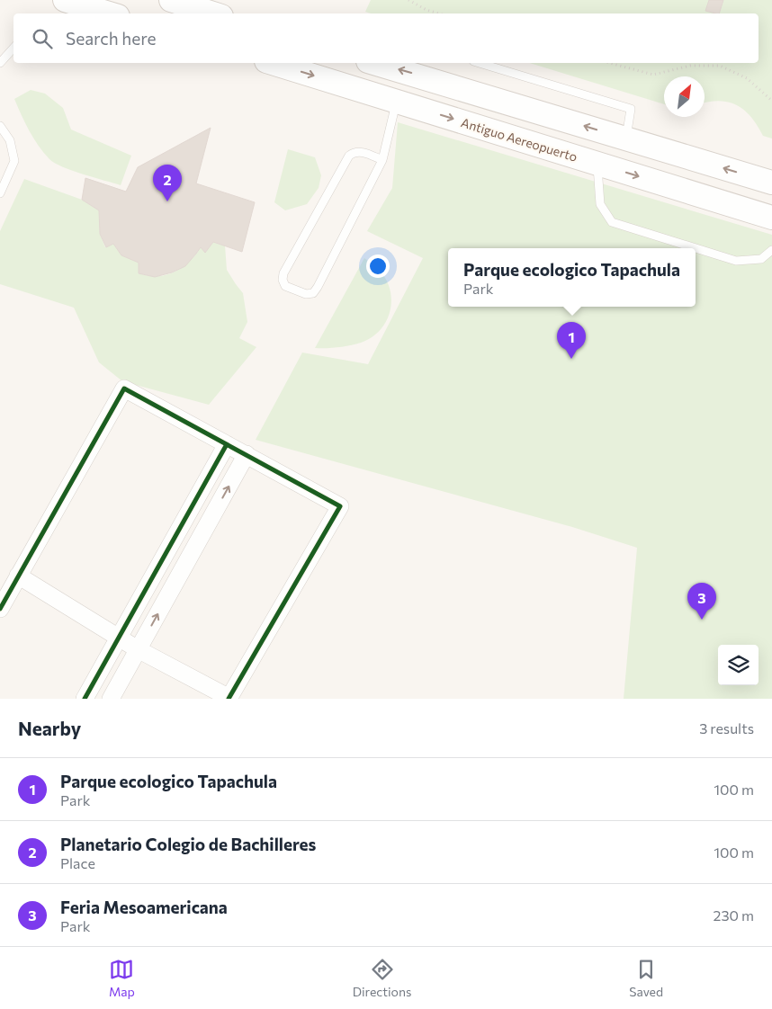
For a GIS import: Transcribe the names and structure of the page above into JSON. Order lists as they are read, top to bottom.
{
  "streets": {
    "main road": ["Antiguo Aereopuerto"]
  },
  "north": "top right",
  "page": {
    "search": "Search here",
    "pins": ["2", "1", "3"],
    "popup": ["Parque ecologico Tapachula", "Park"],
    "heading": ["Nearby", "3 results"],
    "list": [
      {
        "mark": "1",
        "name": "Parque ecologico Tapachula",
        "note": "Park",
        "value": "100 m"
      },
      {
        "mark": "2",
        "name": "Planetario Colegio de Bachilleres",
        "note": "Place",
        "value": "100 m"
      },
      {
        "mark": "3",
        "name": "Feria Mesoamericana",
        "note": "Park",
        "value": "230 m"
      }
    ],
    "nav": ["Map", "Directions", "Saved"]
  }
}
